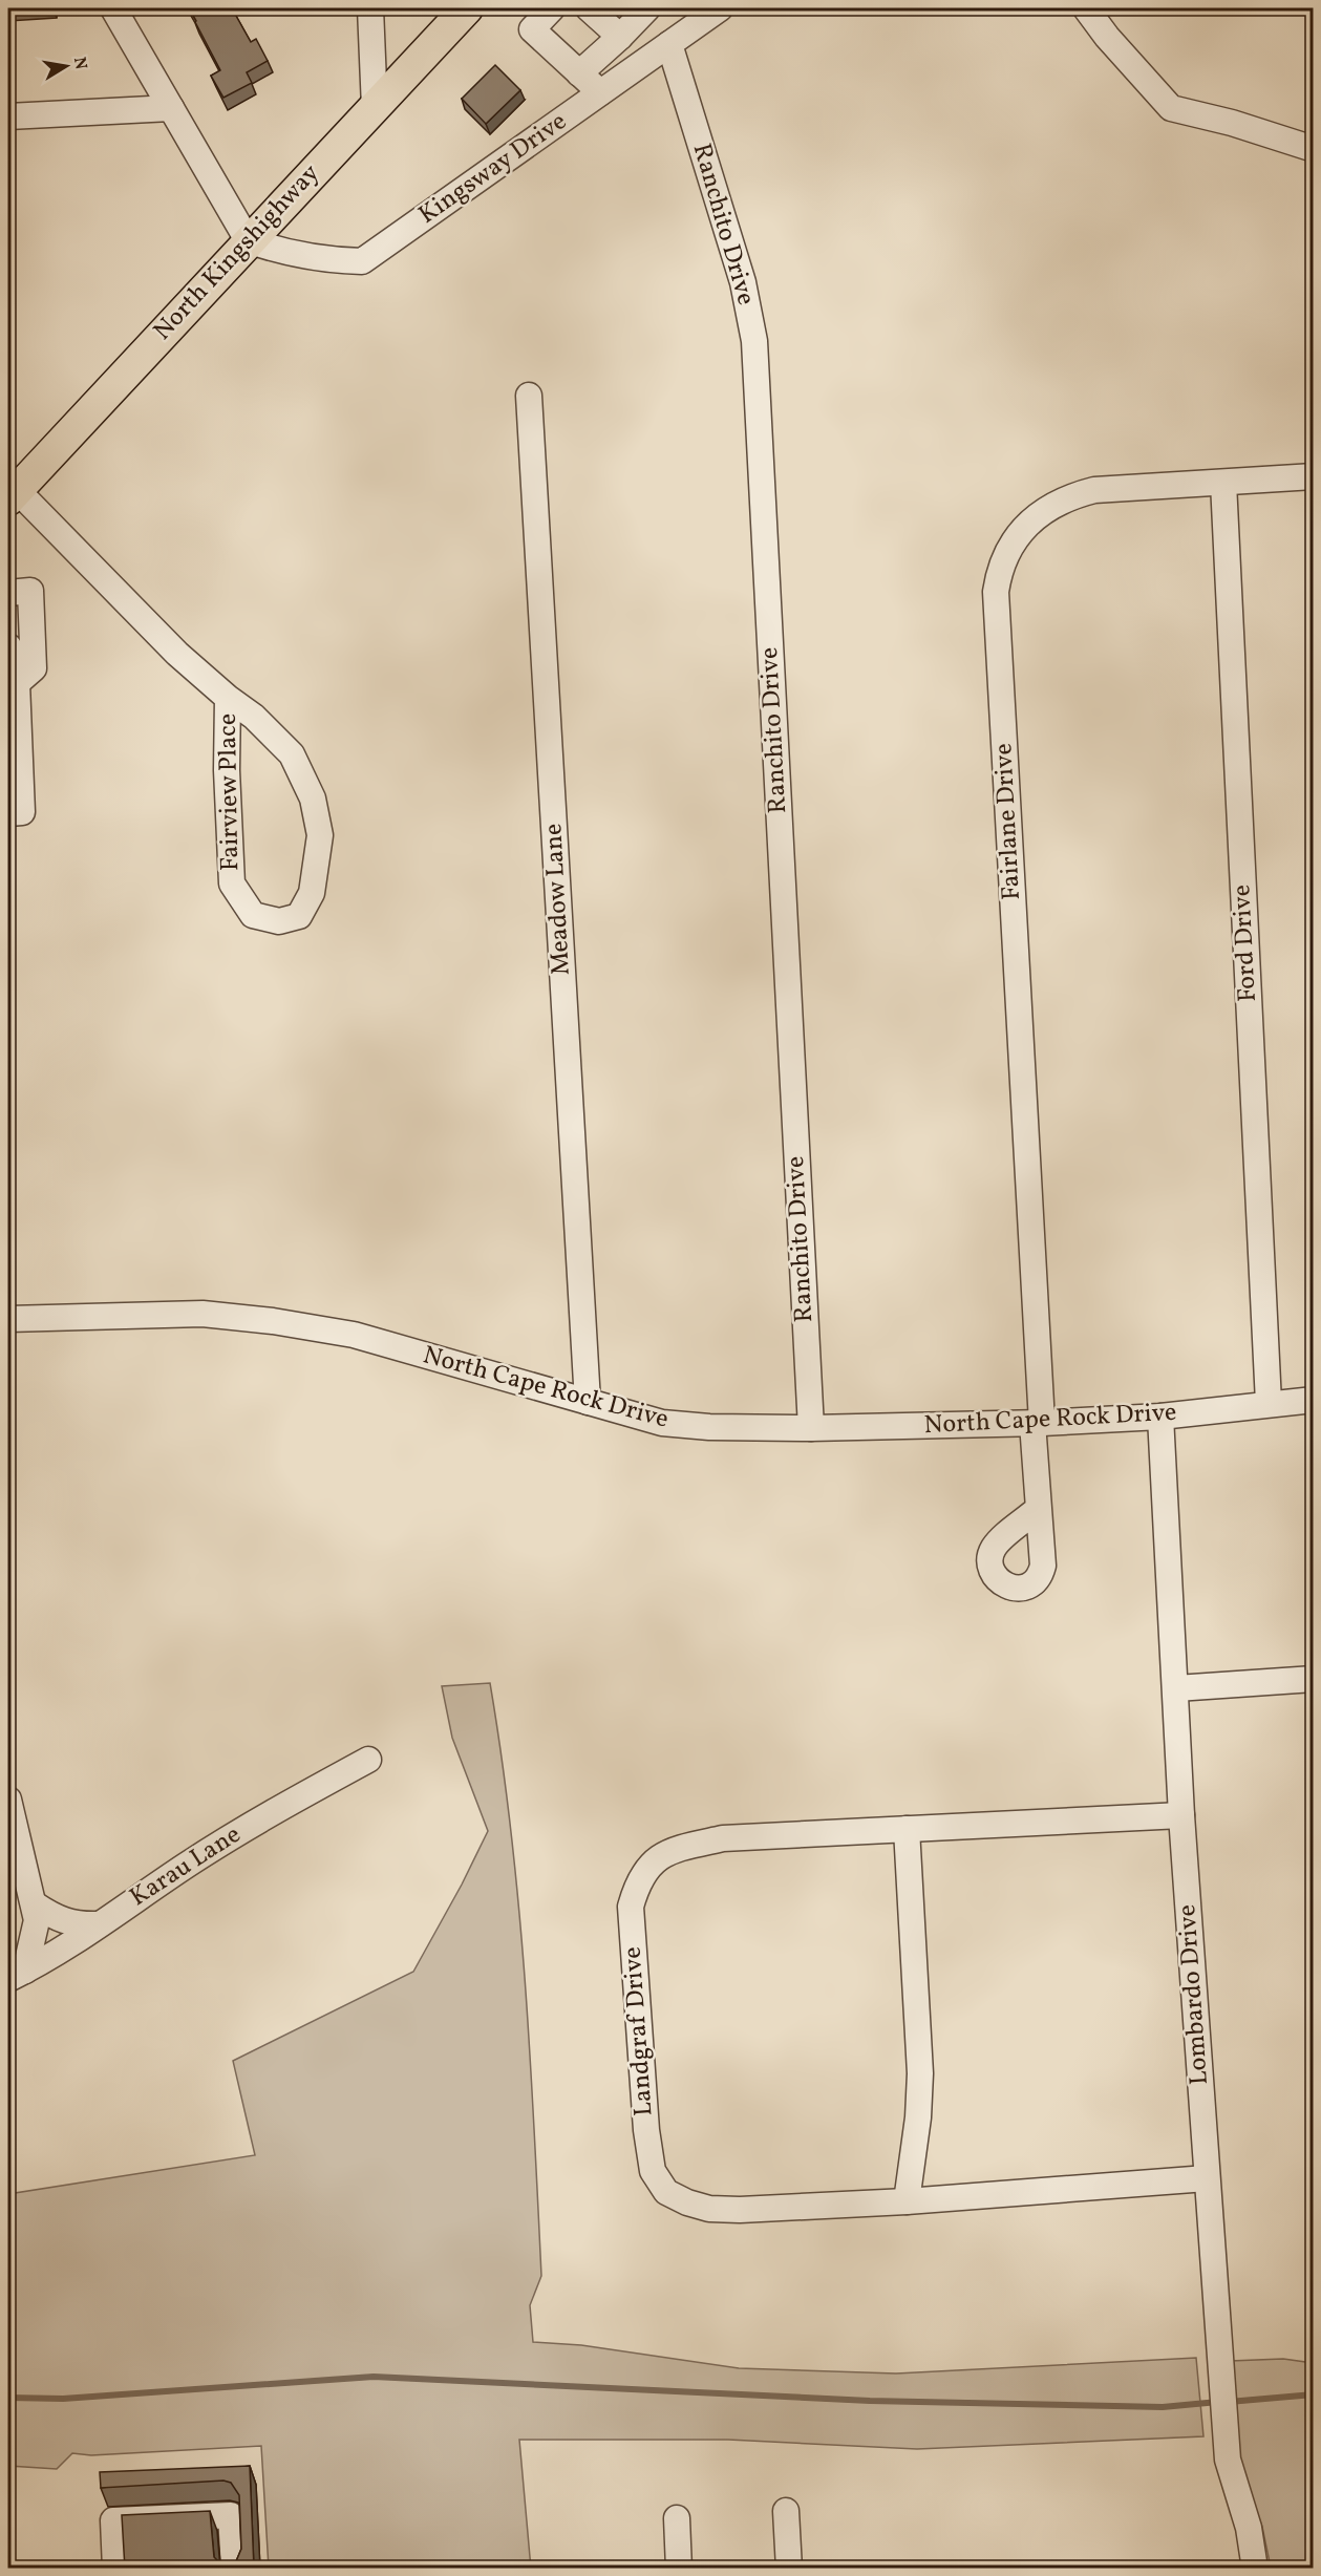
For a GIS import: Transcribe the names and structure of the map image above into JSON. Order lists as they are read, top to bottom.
{
  "streets": {
    "main road": ["North Kingshighway"],
    "street": [
      "Kingsway Drive",
      "Ranchito Drive",
      "Fairview Place",
      "Fairlane Drive",
      "Meadow Lane",
      "Ford Drive",
      "North Cape Rock Drive",
      "Karau Lane",
      "Lombardo Drive",
      "Landgraf Drive"
    ]
  },
  "crossings": [
    ["Kingsway Drive", "Ranchito Drive"],
    ["Kingsway Drive", "North Kingshighway"],
    ["Ranchito Drive", "North Cape Rock Drive"],
    ["North Kingshighway", "Fairview Place"],
    ["Fairlane Drive", "Ford Drive"],
    ["Fairlane Drive", "North Cape Rock Drive"],
    ["Meadow Lane", "North Cape Rock Drive"],
    ["Ford Drive", "North Cape Rock Drive"],
    ["North Cape Rock Drive", "Lombardo Drive"],
    ["Lombardo Drive", "Landgraf Drive"]
  ],
  "north": "right"
}
